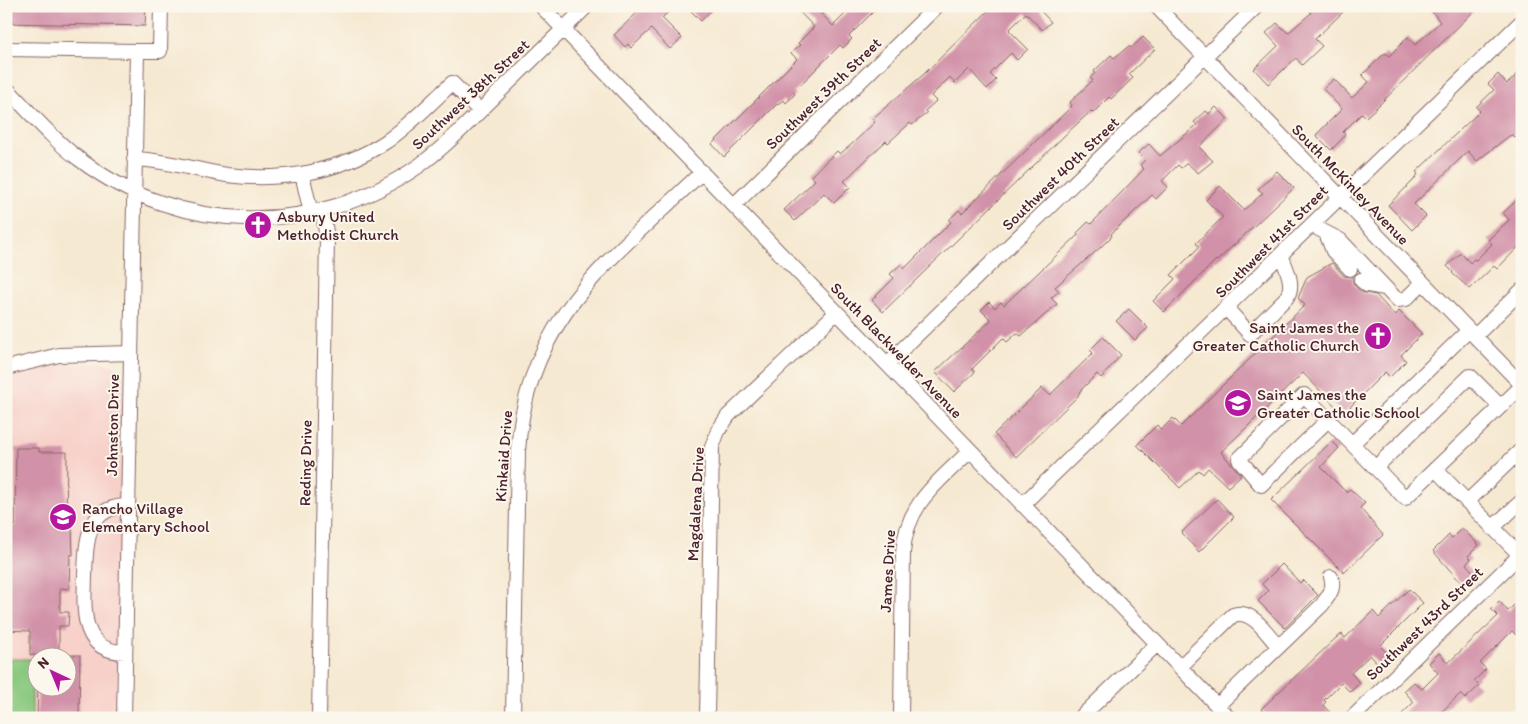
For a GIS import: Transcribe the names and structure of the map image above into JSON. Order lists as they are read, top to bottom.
{
  "streets": {
    "street": [
      "Southwest 39th Street",
      "Southwest 38th Street",
      "Southwest 40th Street",
      "South McKinley Avenue",
      "Southwest 41st Street",
      "South Blackwelder Avenue",
      "Johnston Drive",
      "Kinkaid Drive",
      "Reding Drive",
      "Magdalena Drive",
      "James Drive",
      "Southwest 43rd Street"
    ]
  },
  "crossings": [
    ["Southwest 39th Street", "South Blackwelder Avenue"],
    ["Southwest 38th Street", "South Blackwelder Avenue"],
    ["Southwest 38th Street", "Johnston Drive"],
    ["Southwest 38th Street", "Reding Drive"],
    ["Southwest 40th Street", "South McKinley Avenue"],
    ["Southwest 40th Street", "South Blackwelder Avenue"],
    ["South McKinley Avenue", "Southwest 41st Street"],
    ["Southwest 41st Street", "South Blackwelder Avenue"],
    ["South Blackwelder Avenue", "Kinkaid Drive"],
    ["South Blackwelder Avenue", "Magdalena Drive"],
    ["South Blackwelder Avenue", "James Drive"]
  ],
  "places": {
    "church": ["Asbury United Methodist Church", "Saint James the Greater Catholic Church"],
    "school or university": ["Saint James the Greater Catholic School", "Rancho Village Elementary School"]
  },
  "north": "top left"
}
